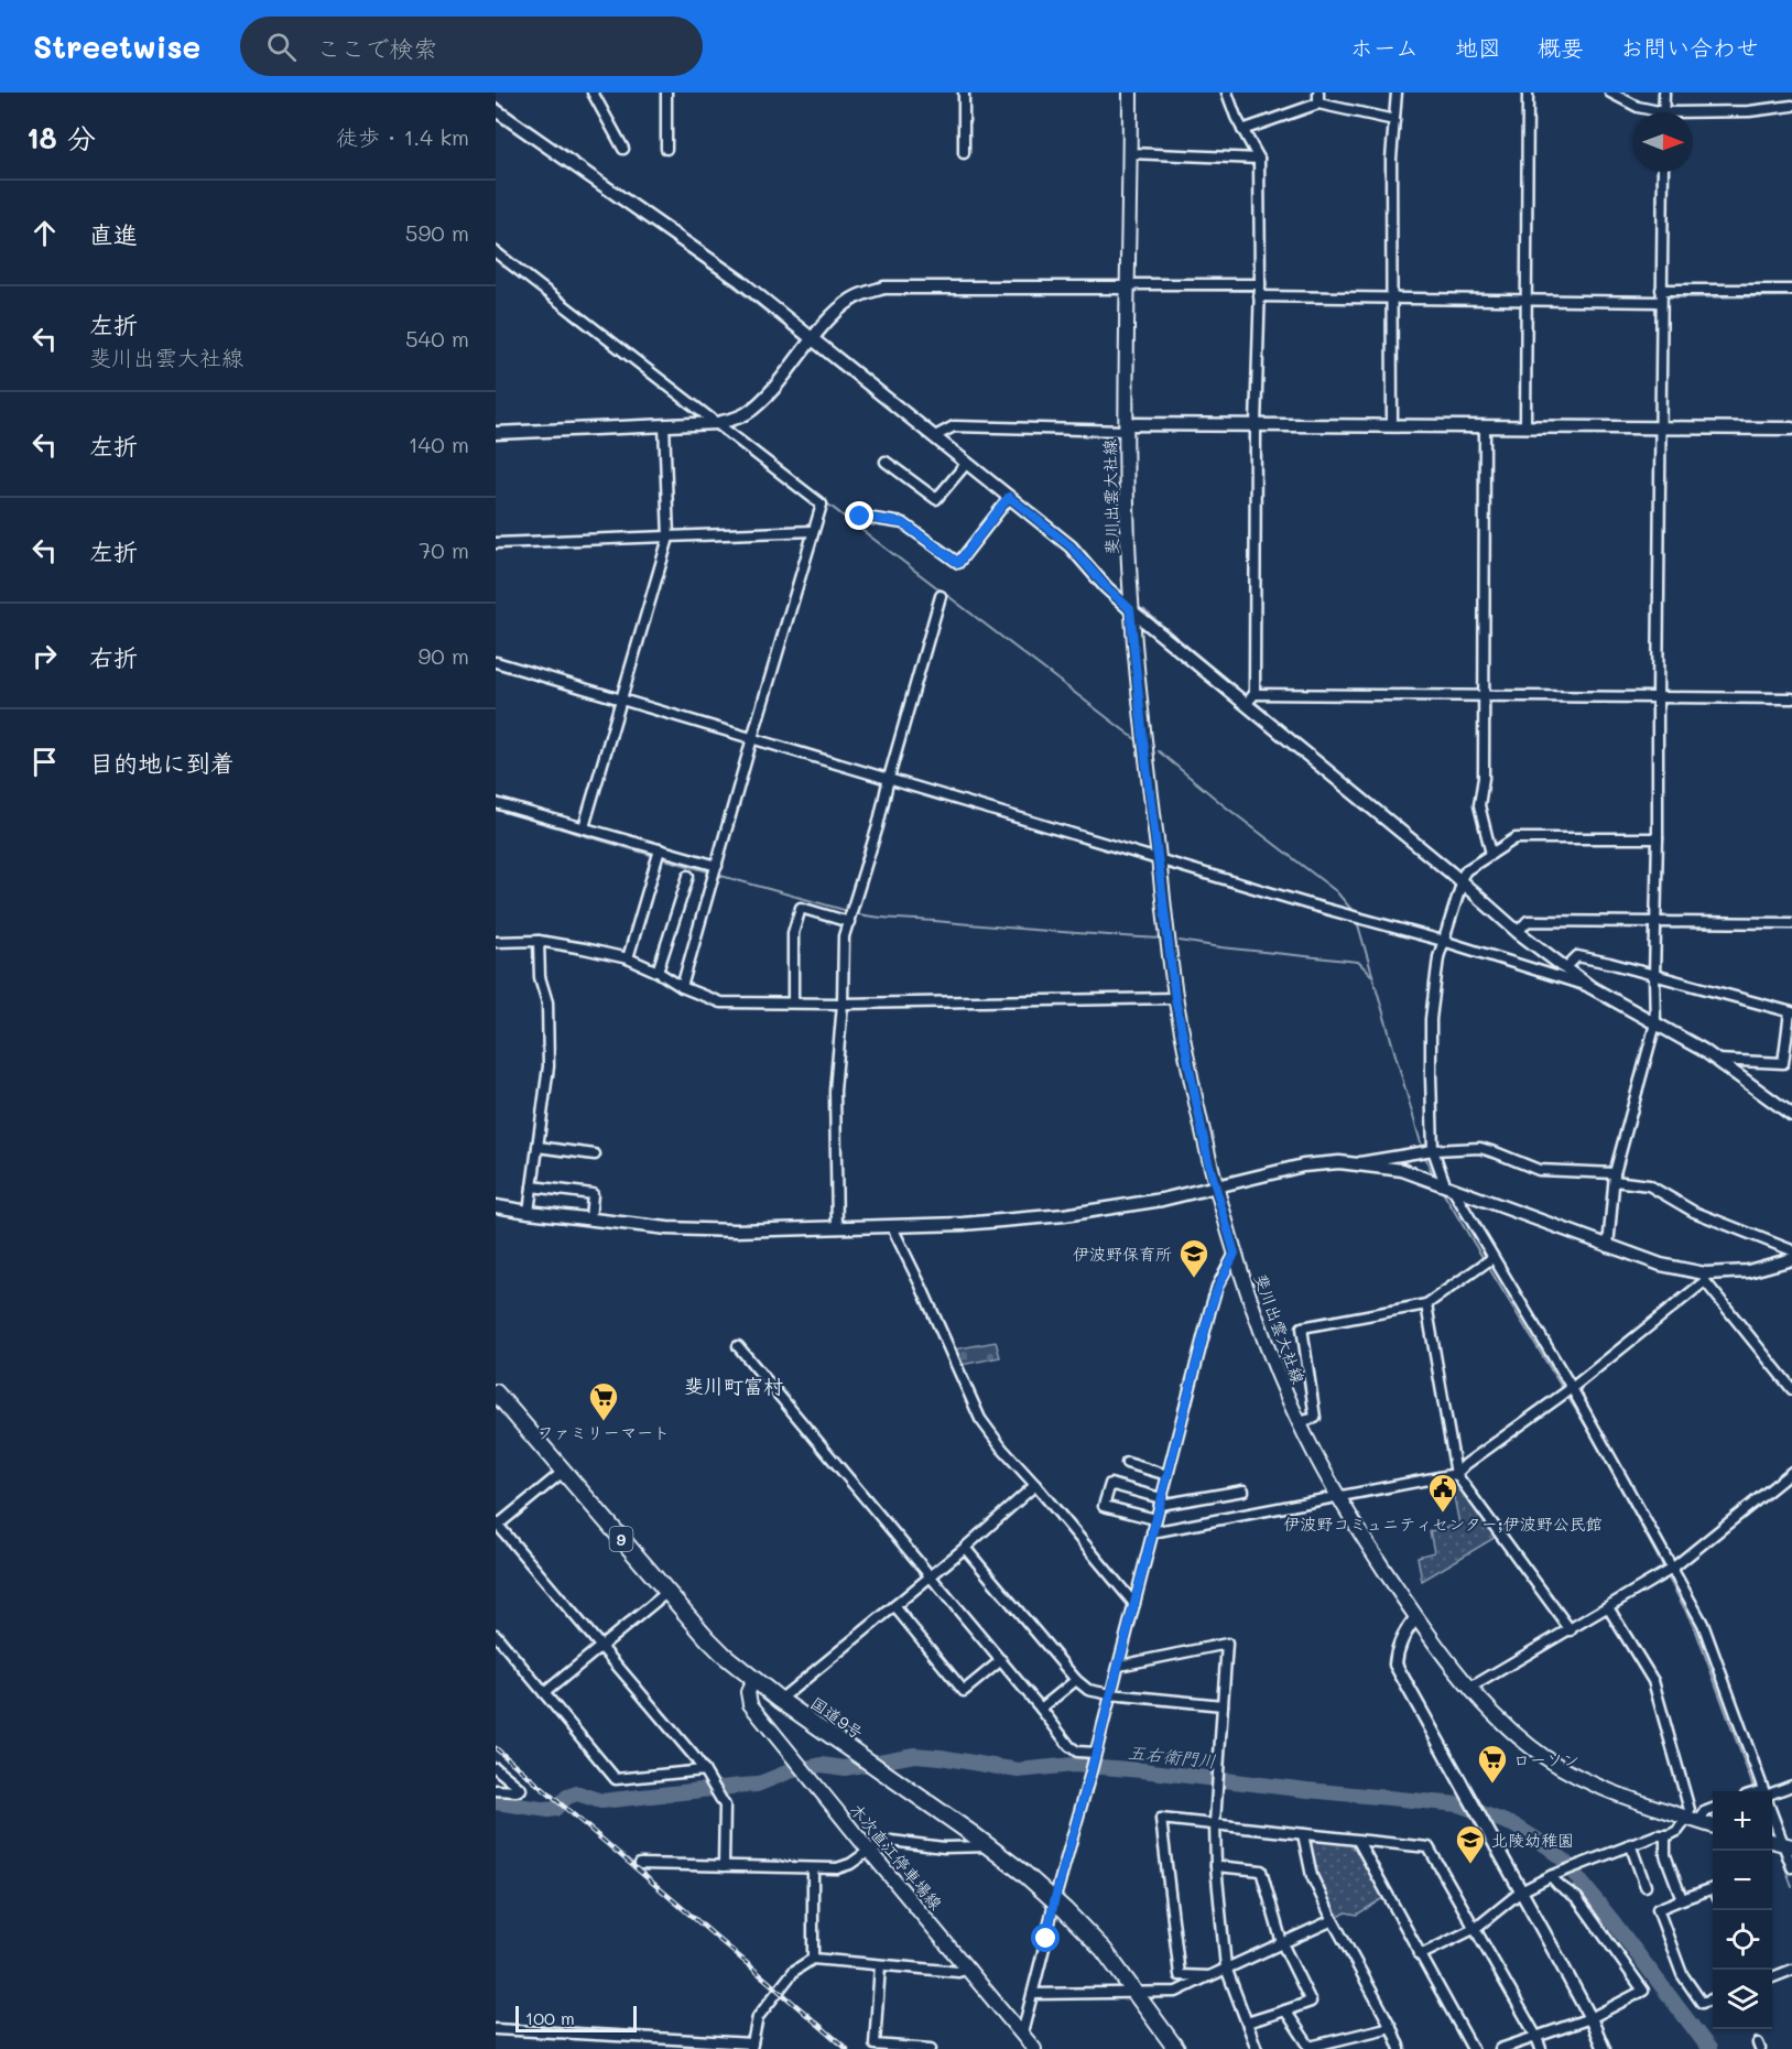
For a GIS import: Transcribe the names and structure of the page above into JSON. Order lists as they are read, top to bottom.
{
  "streets": {
    "highway": ["9", "国道9号"],
    "main road": ["斐川出雲大社線", "木次直江停車場線"]
  },
  "crossings": [
    ["国道9号", "木次直江停車場線"]
  ],
  "districts": ["斐川町富村"],
  "water": ["五右衛門川"],
  "places": {
    "school or university": ["伊波野保育所", "北陵幼稚園"],
    "supermarket": ["ファミリーマート", "ローソン"],
    "public building": ["伊波野コミュニティセンター;伊波野公民館"]
  },
  "scale_bar": "100 m",
  "north": "right",
  "page": {
    "header": "Streetwise",
    "search": "ここで検索",
    "nav": [
      "ホーム",
      "地図",
      "概要",
      "お問い合わせ"
    ],
    "heading": ["18 分", "徒歩 · 1.4 km"],
    "list": [
      ["直進", "590 m"],
      ["左折", "斐川出雲大社線", "540 m"],
      ["左折", "140 m"],
      ["左折", "70 m"],
      ["右折", "90 m"],
      "目的地に到着"
    ],
    "map_buttons": ["+", "−"],
    "scale": "100 m"
  }
}
